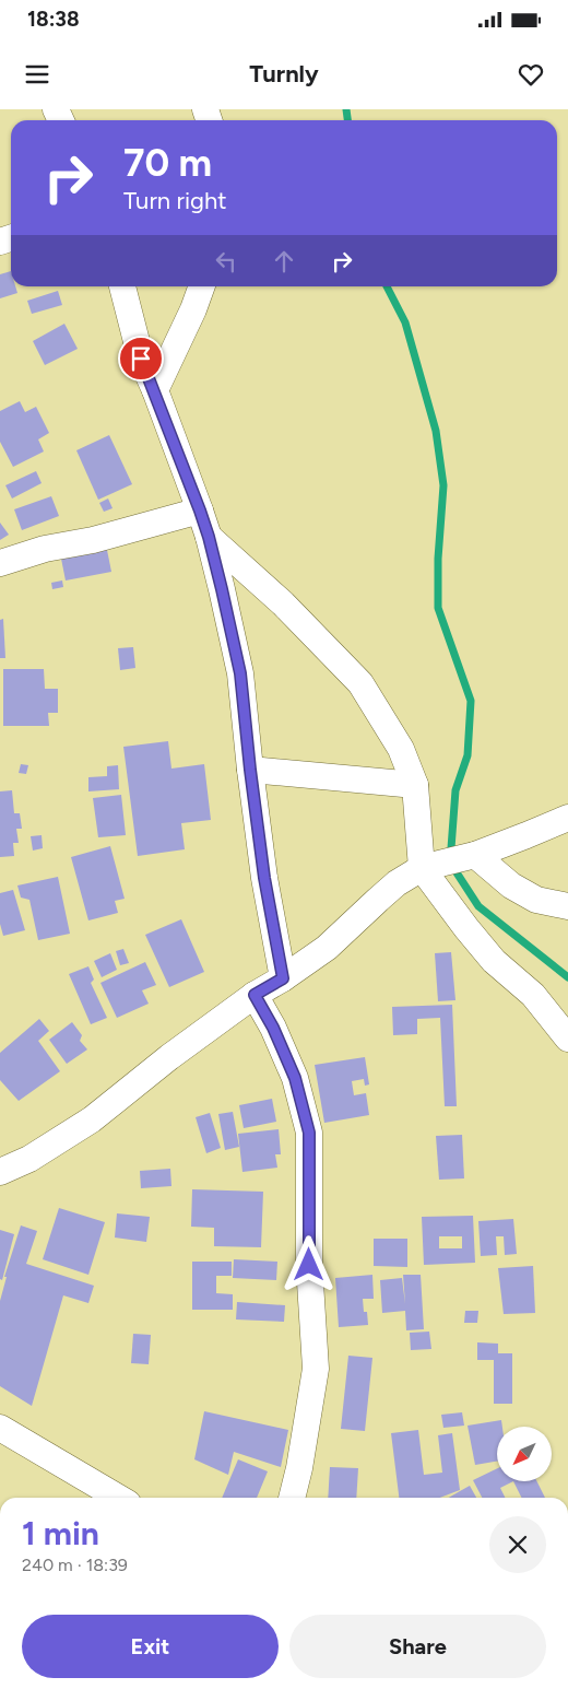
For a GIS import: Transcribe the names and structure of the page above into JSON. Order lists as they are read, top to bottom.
{
  "north": "bottom left",
  "page": {
    "status": "18:38",
    "header": "Turnly",
    "turn": ["70 m", "Turn right"],
    "heading": ["1 min", "240 m · 18:39"],
    "buttons": ["Exit", "Share"]
  }
}
